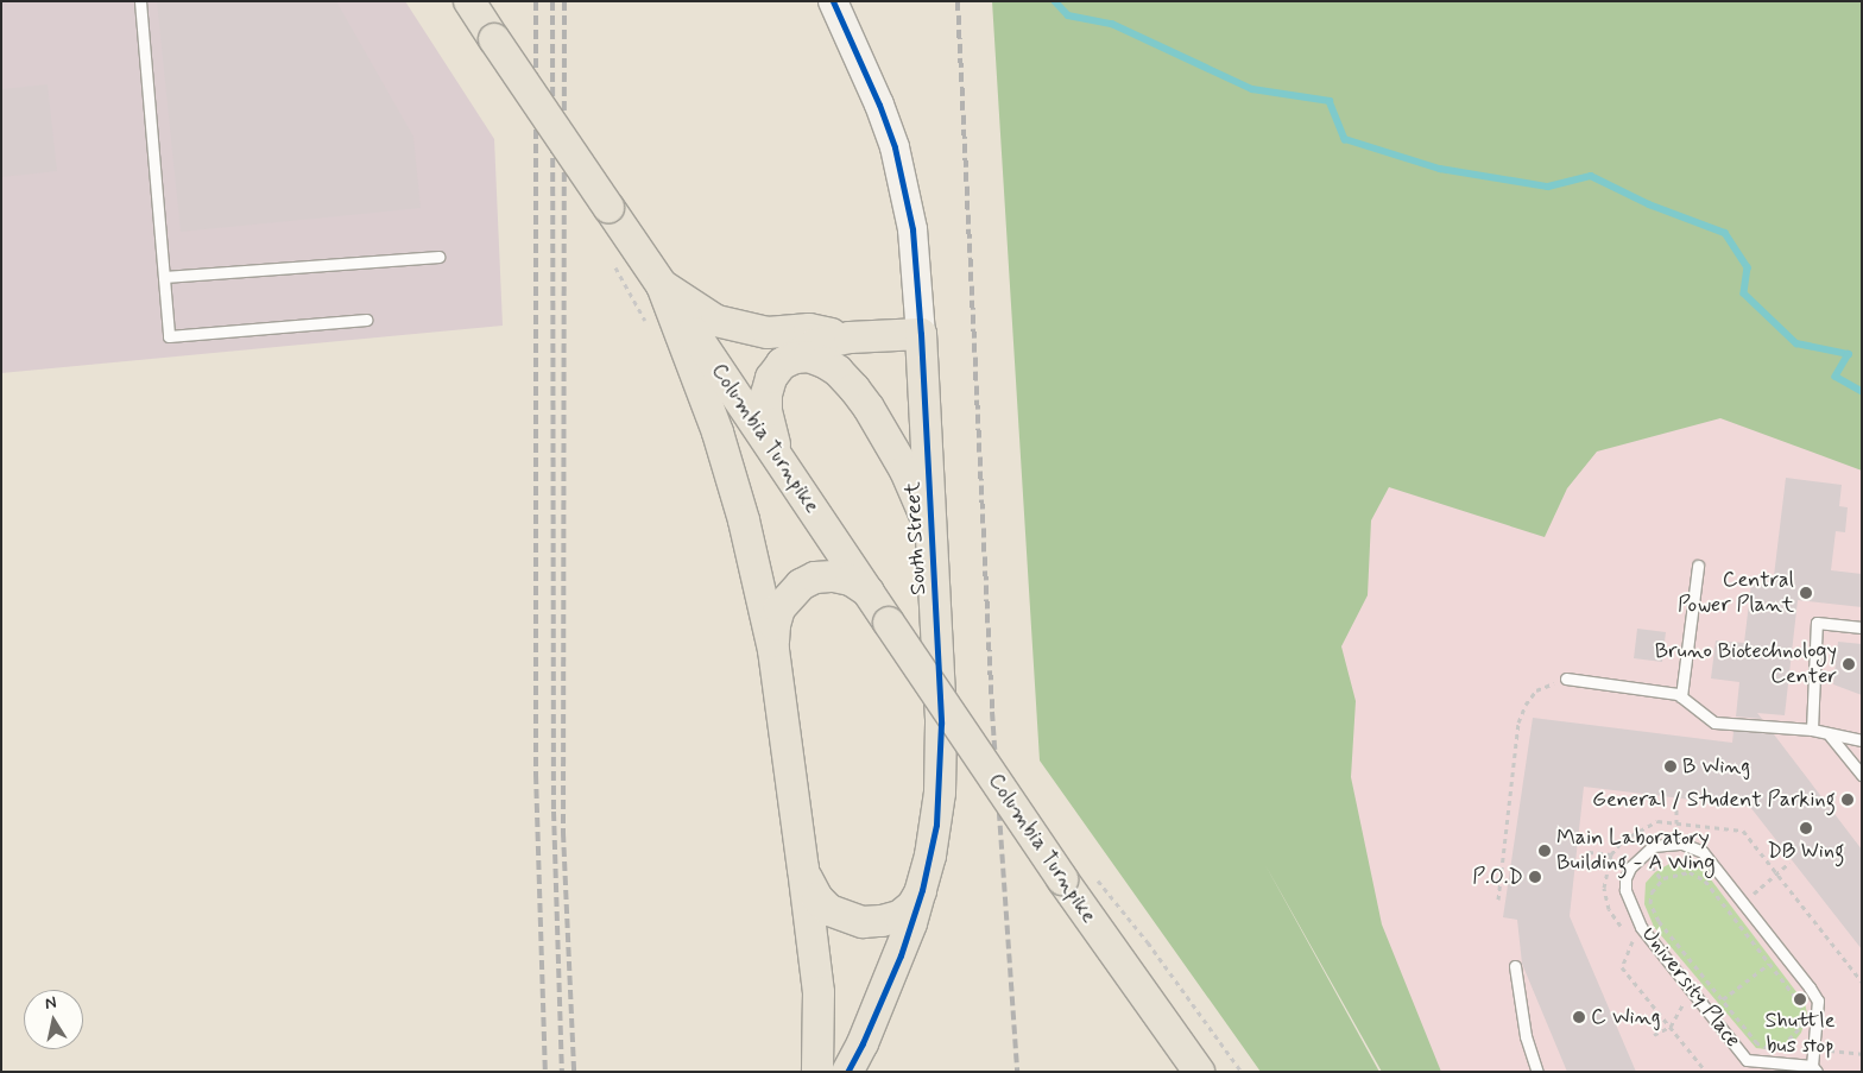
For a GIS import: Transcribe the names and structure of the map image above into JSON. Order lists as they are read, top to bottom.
{
  "streets": {
    "main road": ["Columbia Turnpike", "South Street"],
    "lane": ["University Place"]
  },
  "places": [
    "Central Power Plant",
    "Bruno Biotechnology Center",
    "B Wing",
    "General / Student Parking",
    "DB Wing",
    "Main Laboratory Building - A Wing",
    "P.O.D",
    "Shuttle bus stop",
    "C Wing"
  ],
  "north": "top"
}
